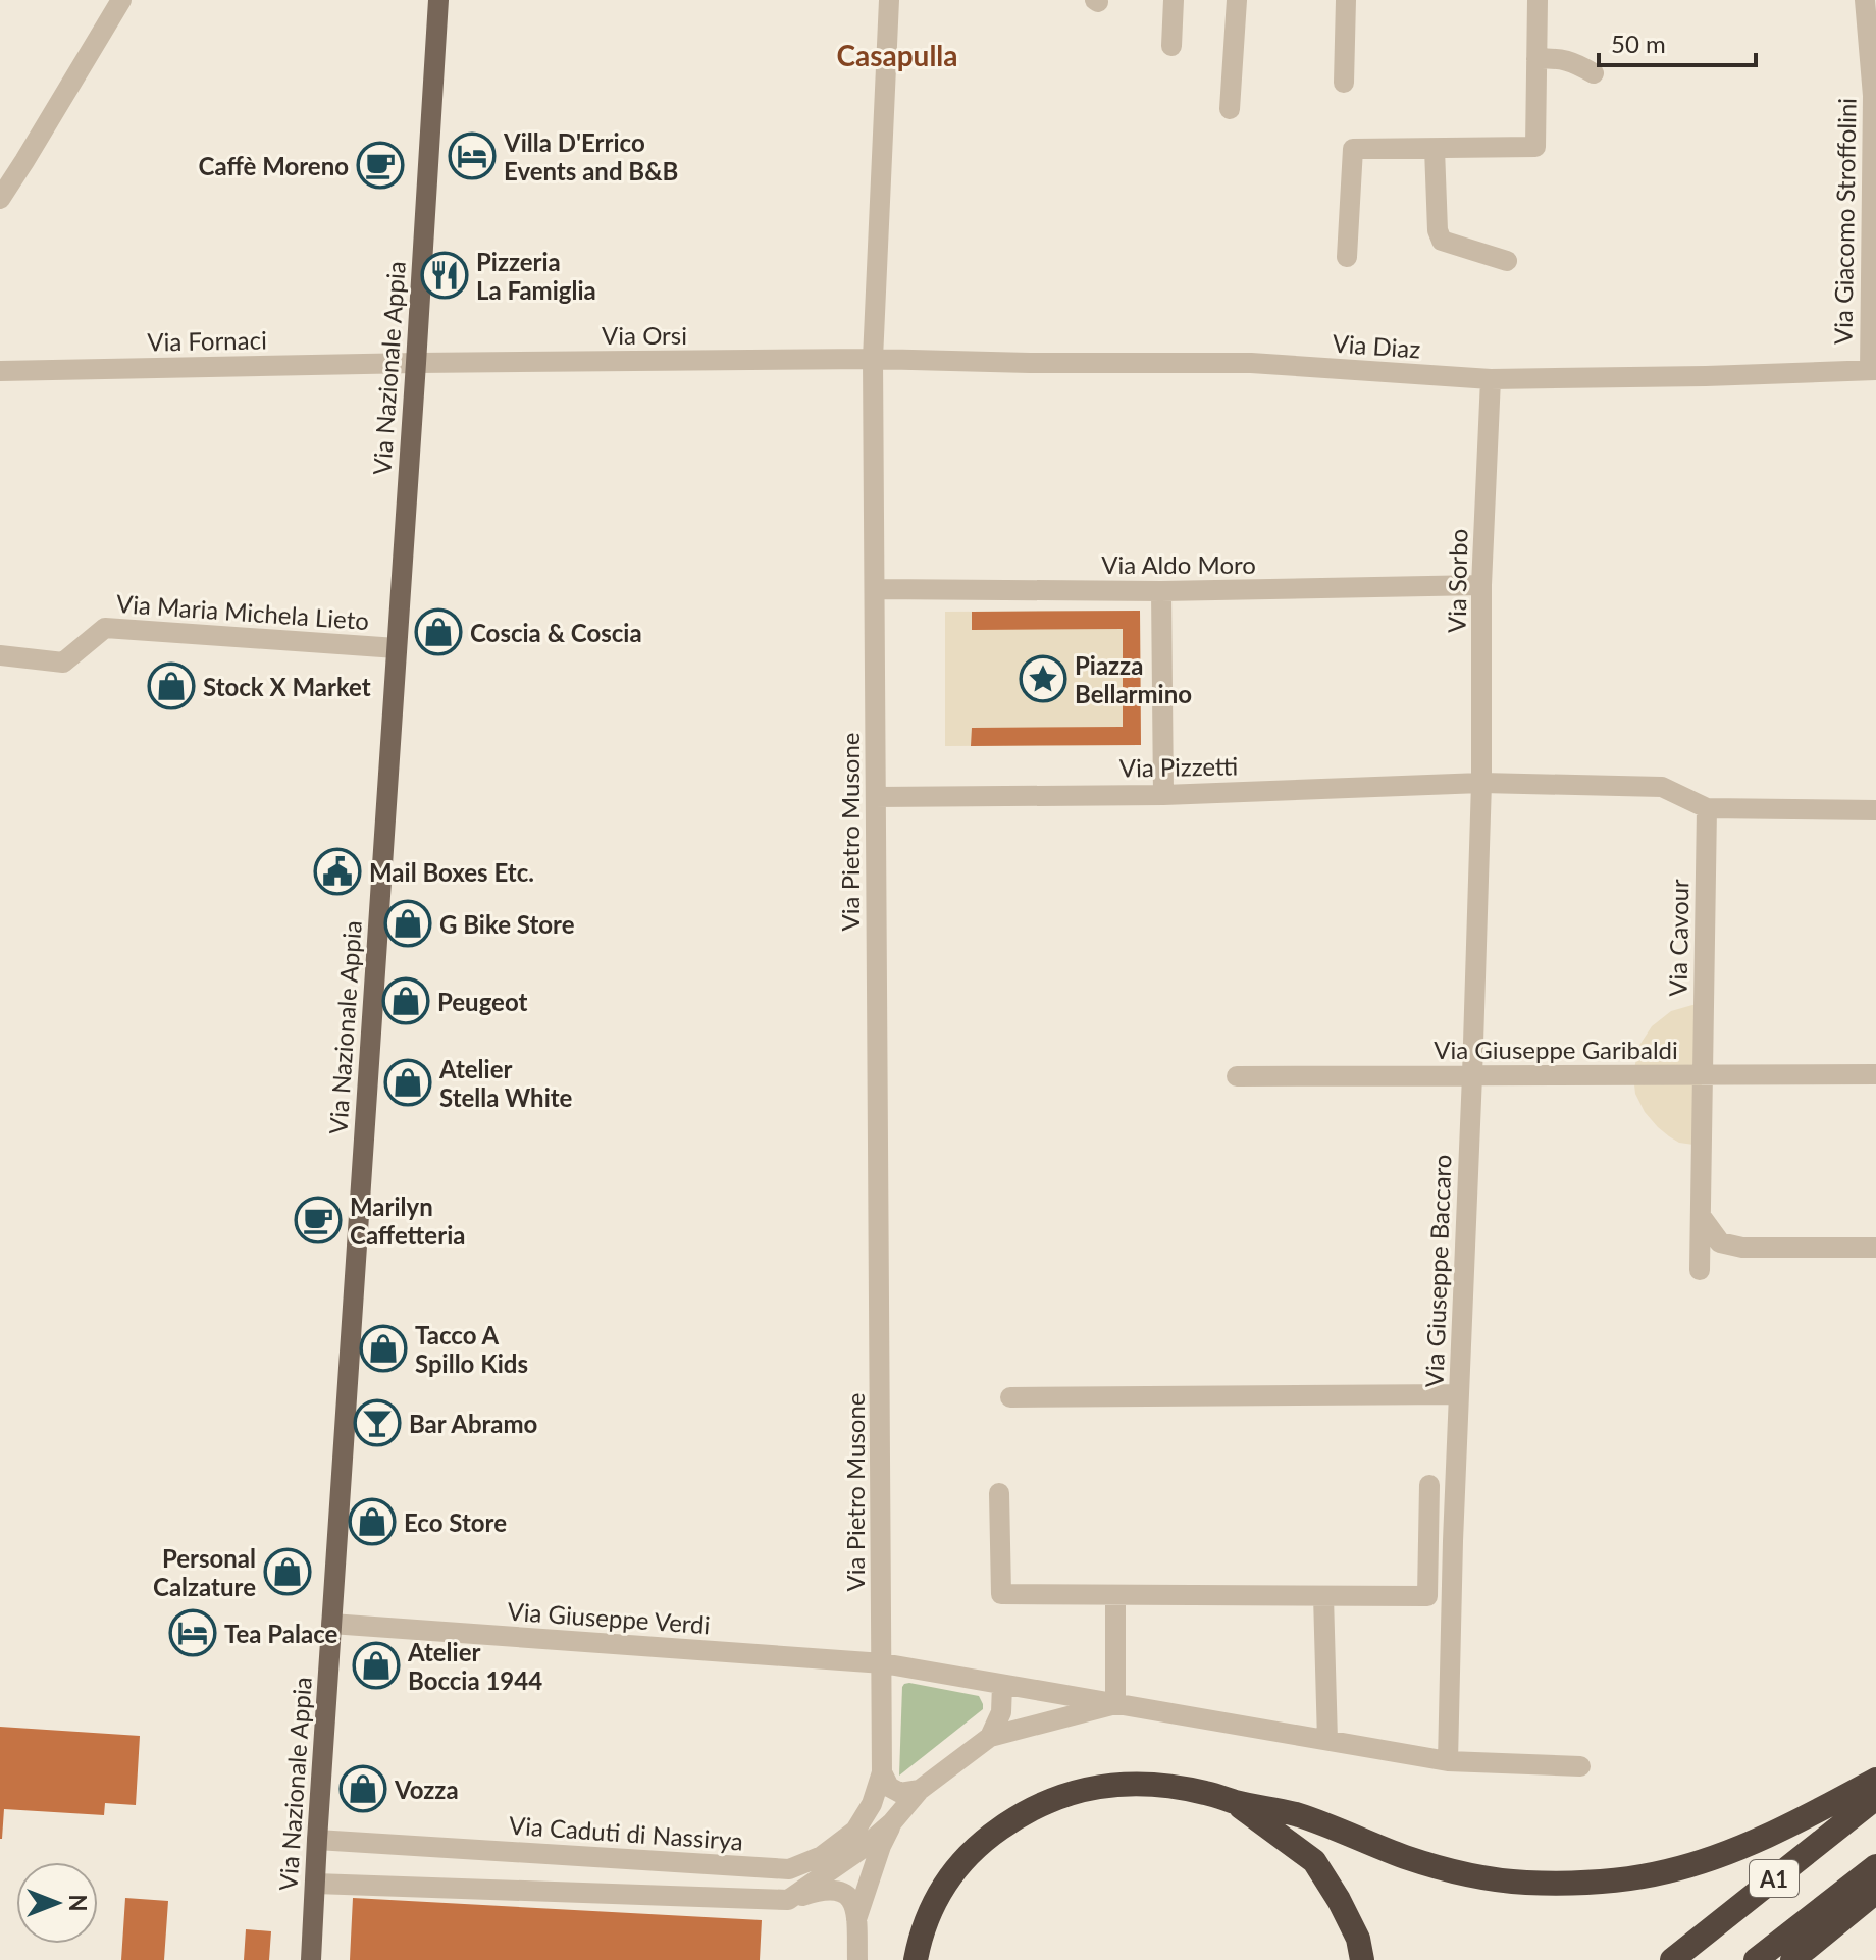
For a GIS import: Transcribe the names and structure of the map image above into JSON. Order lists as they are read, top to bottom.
{
  "streets": {
    "highway": ["A1"],
    "main road": ["Via Nazionale Appia"],
    "street": [
      "Via Giacomo Stroffolini",
      "Via Orsi",
      "Via Fornaci",
      "Via Diaz",
      "Via Aldo Moro",
      "Via Sorbo",
      "Via Maria Michela Lieto",
      "Via Pizzetti",
      "Via Pietro Musone",
      "Via Cavour",
      "Via Giuseppe Garibaldi",
      "Via Giuseppe Baccaro",
      "Via Giuseppe Verdi",
      "Via Caduti di Nassirya"
    ]
  },
  "crossings": [
    ["Via Giacomo Stroffolini", "Via Diaz"],
    ["Via Orsi", "Via Fornaci"],
    ["Via Orsi", "Via Diaz"],
    ["Via Orsi", "Via Nazionale Appia"],
    ["Via Orsi", "Via Pietro Musone"],
    ["Via Fornaci", "Via Nazionale Appia"],
    ["Via Diaz", "Via Sorbo"],
    ["Via Diaz", "Via Pietro Musone"],
    ["Via Nazionale Appia", "Via Maria Michela Lieto"],
    ["Via Nazionale Appia", "Via Giuseppe Verdi"],
    ["Via Nazionale Appia", "Via Caduti di Nassirya"],
    ["Via Aldo Moro", "Via Sorbo"],
    ["Via Aldo Moro", "Via Pietro Musone"],
    ["Via Sorbo", "Via Pizzetti"],
    ["Via Sorbo", "Via Giuseppe Baccaro"],
    ["Via Pizzetti", "Via Pietro Musone"],
    ["Via Pizzetti", "Via Cavour"],
    ["Via Pizzetti", "Via Giuseppe Baccaro"],
    ["Via Pietro Musone", "Via Giuseppe Verdi"],
    ["Via Pietro Musone", "Via Caduti di Nassirya"],
    ["Via Cavour", "Via Giuseppe Garibaldi"],
    ["Via Giuseppe Garibaldi", "Via Giuseppe Baccaro"]
  ],
  "districts": ["Casapulla"],
  "places": {
    "hotel": ["Villa D'Errico Events and B&B", "Tea Palace"],
    "cafe": ["Caffè Moreno", "Marilyn Caffetteria"],
    "restaurant": ["Pizzeria La Famiglia"],
    "shop": [
      "Coscia & Coscia",
      "Stock X Market",
      "G Bike Store",
      "Peugeot",
      "Atelier Stella White",
      "Tacco A Spillo Kids",
      "Eco Store",
      "Personal Calzature",
      "Atelier Boccia 1944",
      "Vozza"
    ],
    "place": ["Piazza Bellarmino"],
    "public building": ["Mail Boxes Etc."],
    "bar": ["Bar Abramo"]
  },
  "scale_bar": "50 m",
  "north": "right"
}
